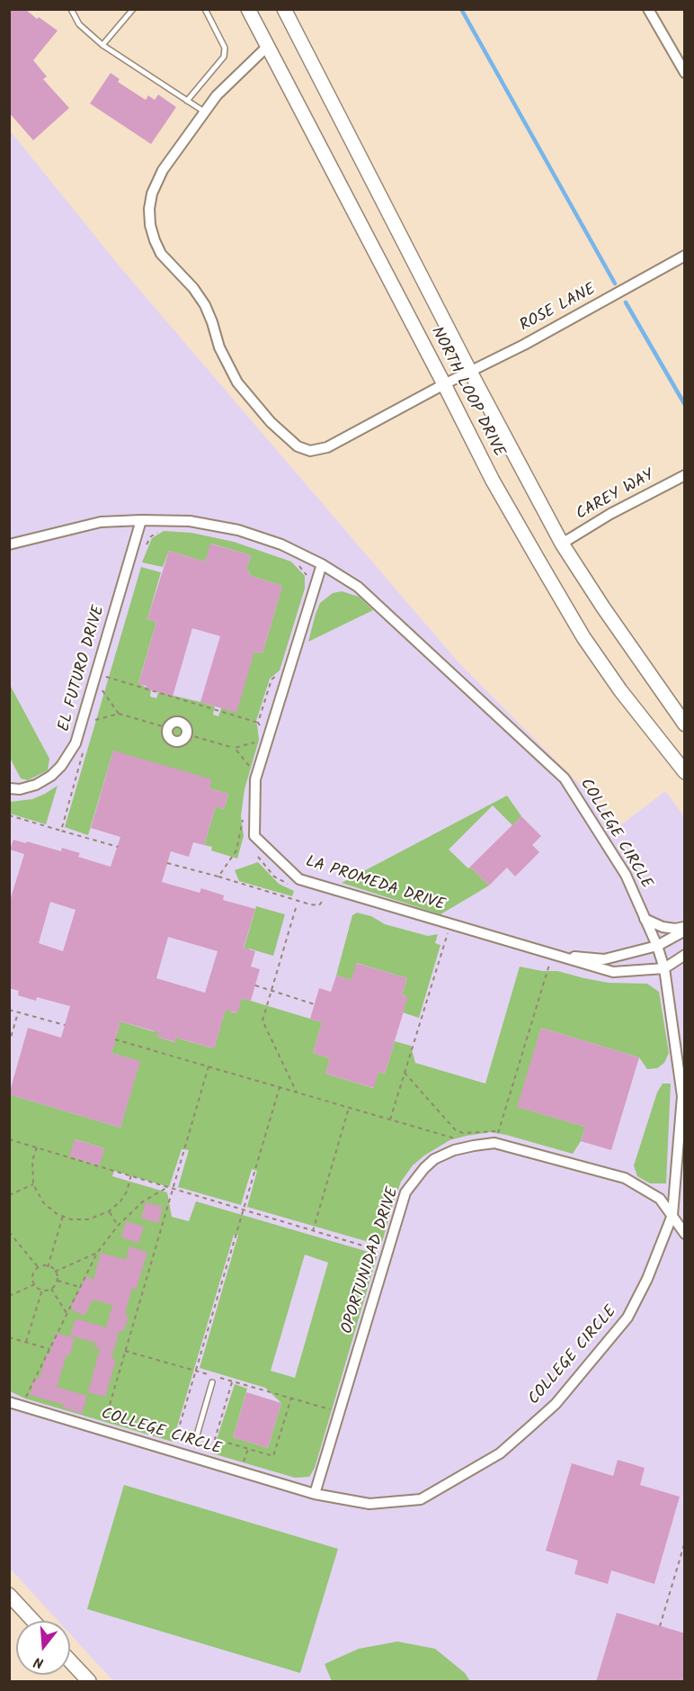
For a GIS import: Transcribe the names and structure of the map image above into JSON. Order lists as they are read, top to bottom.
{
  "streets": {
    "main road": ["NORTH LOOP DRIVE"],
    "street": [
      "ROSE LANE",
      "CAREY WAY",
      "EL FUTURO DRIVE",
      "COLLEGE CIRCLE",
      "LA PROMEDA DRIVE",
      "OPORTUNIDAD DRIVE"
    ]
  },
  "crossings": [
    ["ROSE LANE", "NORTH LOOP DRIVE"],
    ["NORTH LOOP DRIVE", "CAREY WAY"],
    ["EL FUTURO DRIVE", "COLLEGE CIRCLE"],
    ["COLLEGE CIRCLE", "LA PROMEDA DRIVE"],
    ["COLLEGE CIRCLE", "OPORTUNIDAD DRIVE"]
  ],
  "north": "bottom"
}
